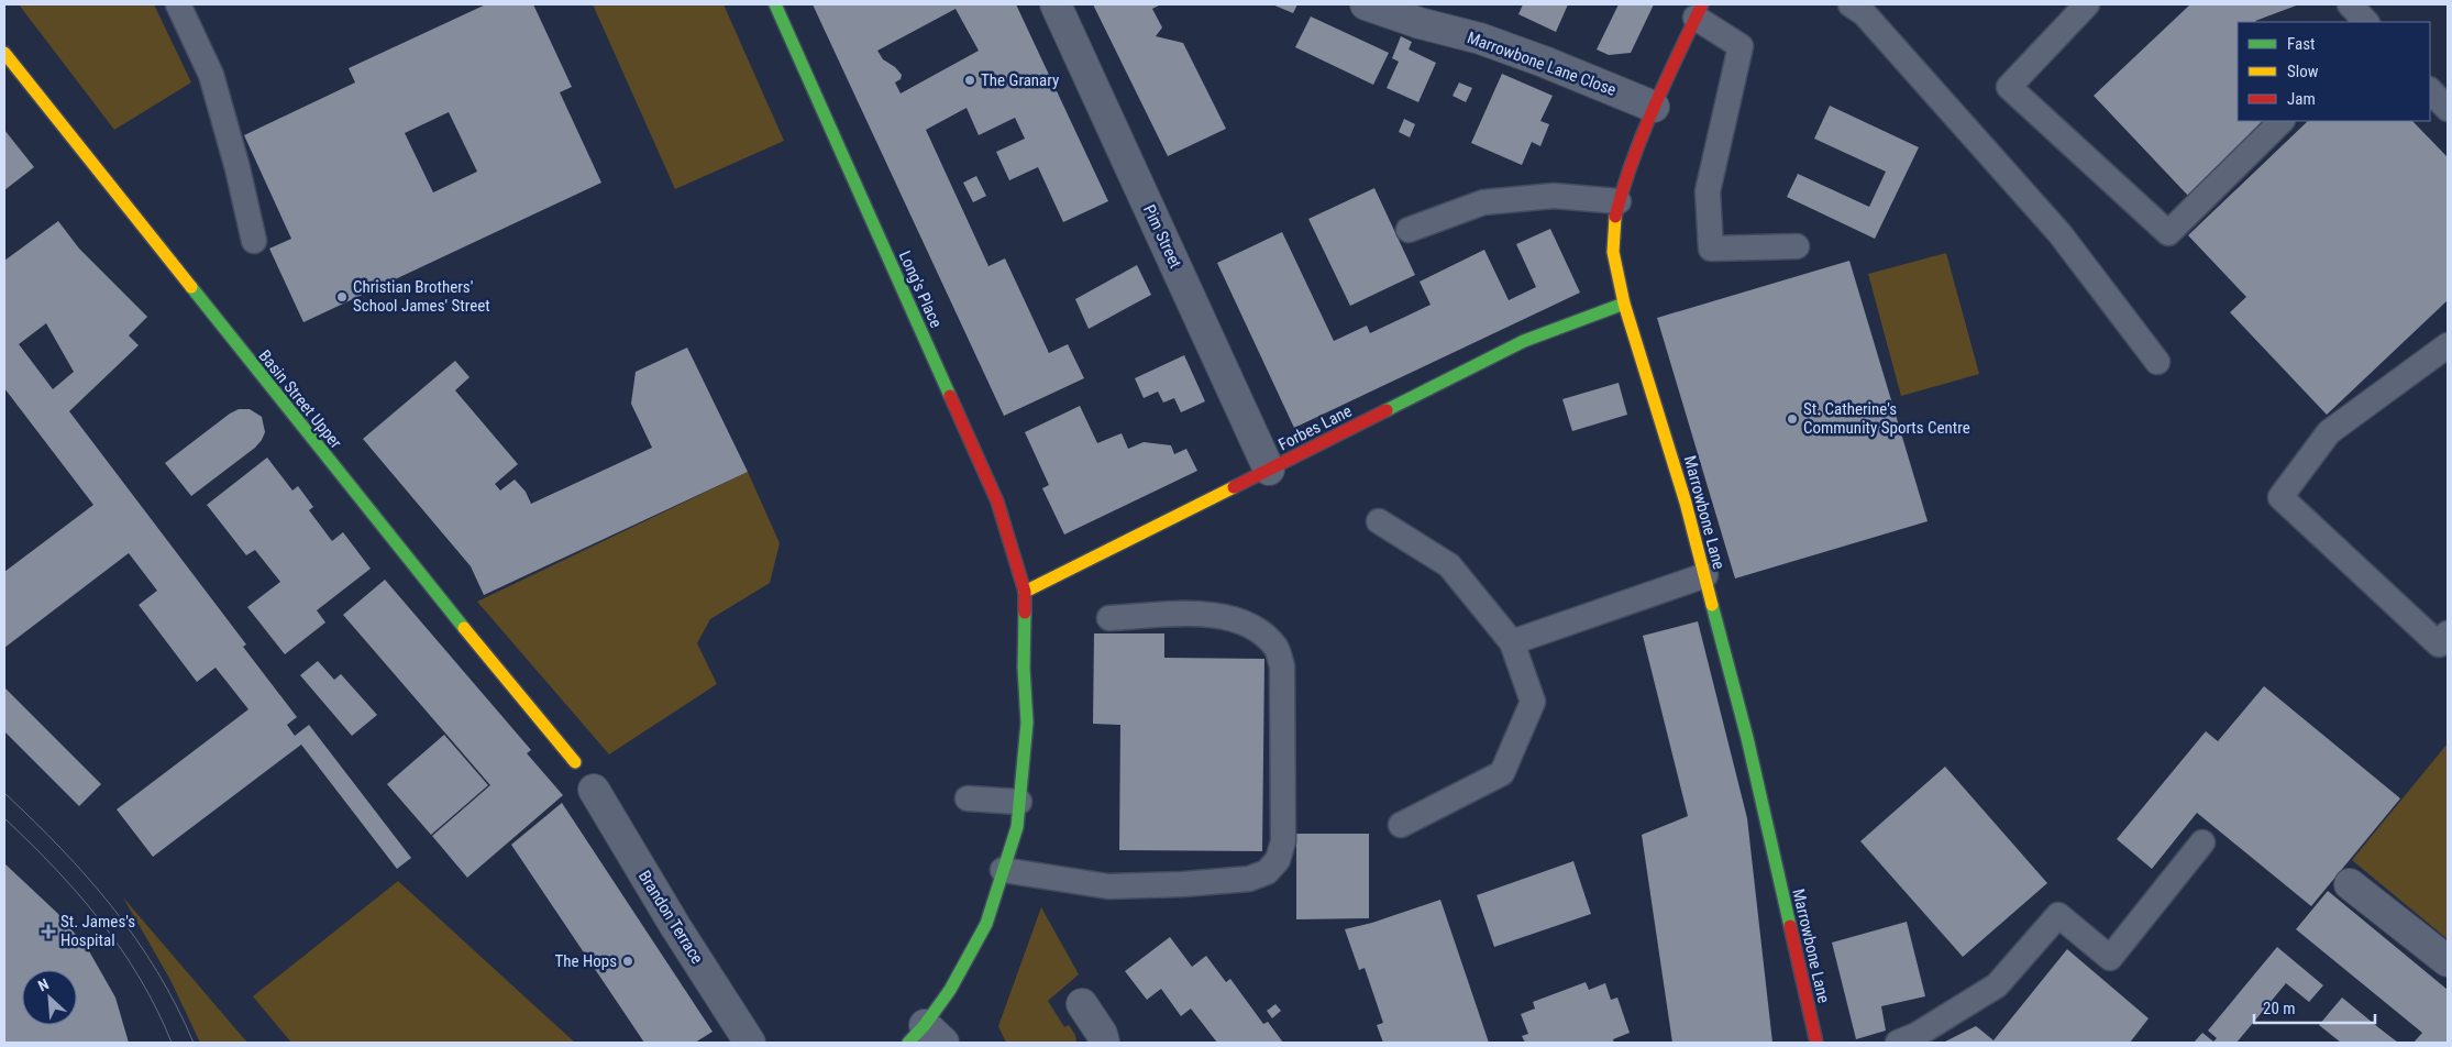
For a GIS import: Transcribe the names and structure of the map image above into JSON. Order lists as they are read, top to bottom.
{
  "streets": {
    "street": [
      "Marrowbone Lane Close",
      "Pim Street",
      "Long's Place",
      "Basin Street Upper",
      "Forbes Lane",
      "Marrowbone Lane",
      "Brandon Terrace"
    ]
  },
  "crossings": [
    ["Marrowbone Lane Close", "Marrowbone Lane"],
    ["Pim Street", "Forbes Lane"],
    ["Long's Place", "Forbes Lane"],
    ["Forbes Lane", "Marrowbone Lane"]
  ],
  "places": {
    "other": [
      "The Granary",
      "Christian Brothers' School James' Street",
      "St. Catherine's Community Sports Centre",
      "The Hops"
    ],
    "health": ["St. James's Hospital"]
  },
  "legend": ["Fast", "Slow", "Jam"],
  "scale_bar": "20 m",
  "north": "top left"
}
